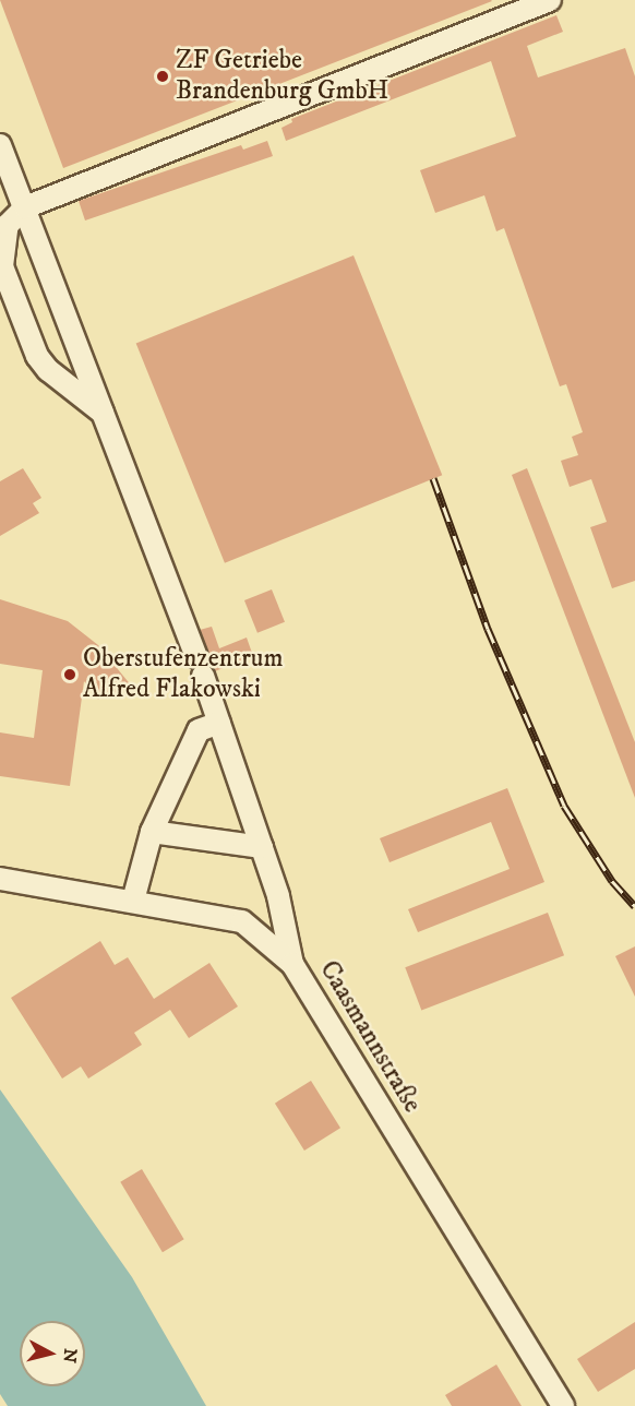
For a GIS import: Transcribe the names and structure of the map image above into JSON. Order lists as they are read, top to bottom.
{
  "streets": {
    "street": ["Caasmannstraße"]
  },
  "places": ["ZF Getriebe Brandenburg GmbH", "Oberstufenzentrum Alfred Flakowski"],
  "north": "right"
}
